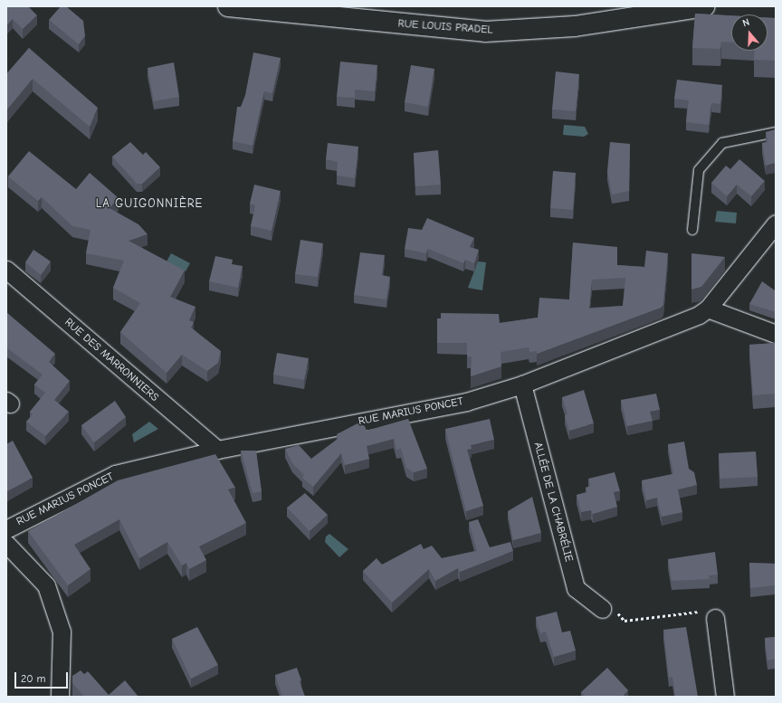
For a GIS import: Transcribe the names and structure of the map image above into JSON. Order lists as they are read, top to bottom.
{
  "streets": {
    "main road": ["RUE LOUIS PRADEL"],
    "street": ["RUE DES MARRONNIERS", "RUE MARIUS PONCET", "ALLÉE DE LA CHABRÉLIE"]
  },
  "crossings": [
    ["RUE DES MARRONNIERS", "RUE MARIUS PONCET"],
    ["RUE MARIUS PONCET", "ALLÉE DE LA CHABRÉLIE"]
  ],
  "districts": ["LA GUIGONNIÈRE"],
  "scale_bar": "20 m",
  "north": "top"
}
